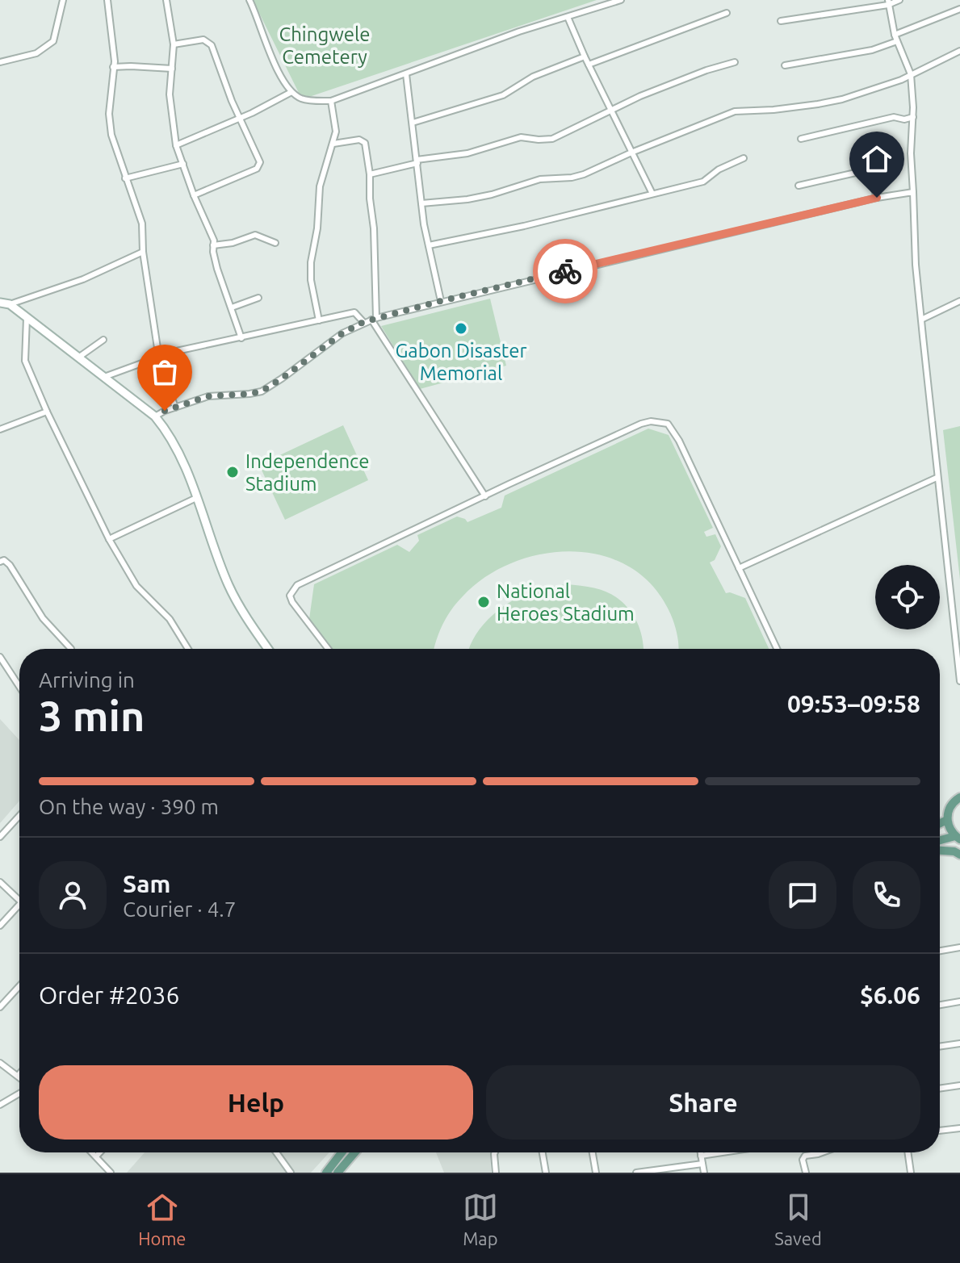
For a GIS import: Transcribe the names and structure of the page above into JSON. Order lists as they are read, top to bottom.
{
  "parks": ["Chingwele Cemetery"],
  "places": ["Gabon Disaster Memorial", "Independence Stadium", "National Heroes Stadium"],
  "page": {
    "heading": ["3 min", "Arriving in", "09:53–09:58"],
    "panel": [
      "Sam",
      "Courier · 4.7",
      "Order #2036",
      "$6.06"
    ],
    "bar": "On the way · 390 m",
    "buttons": ["Help", "Share"],
    "tabs": ["Home", "Map", "Saved"]
  }
}
